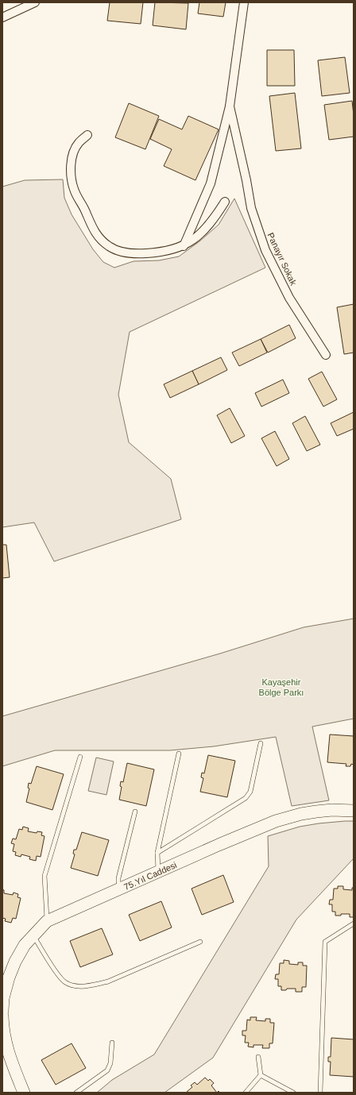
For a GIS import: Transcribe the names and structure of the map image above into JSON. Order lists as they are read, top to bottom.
{
  "streets": {
    "street": ["Panayır Sokak", "75.Yıl Caddesi"]
  },
  "parks": ["Kayaşehir Bölge Parkı"]
}
